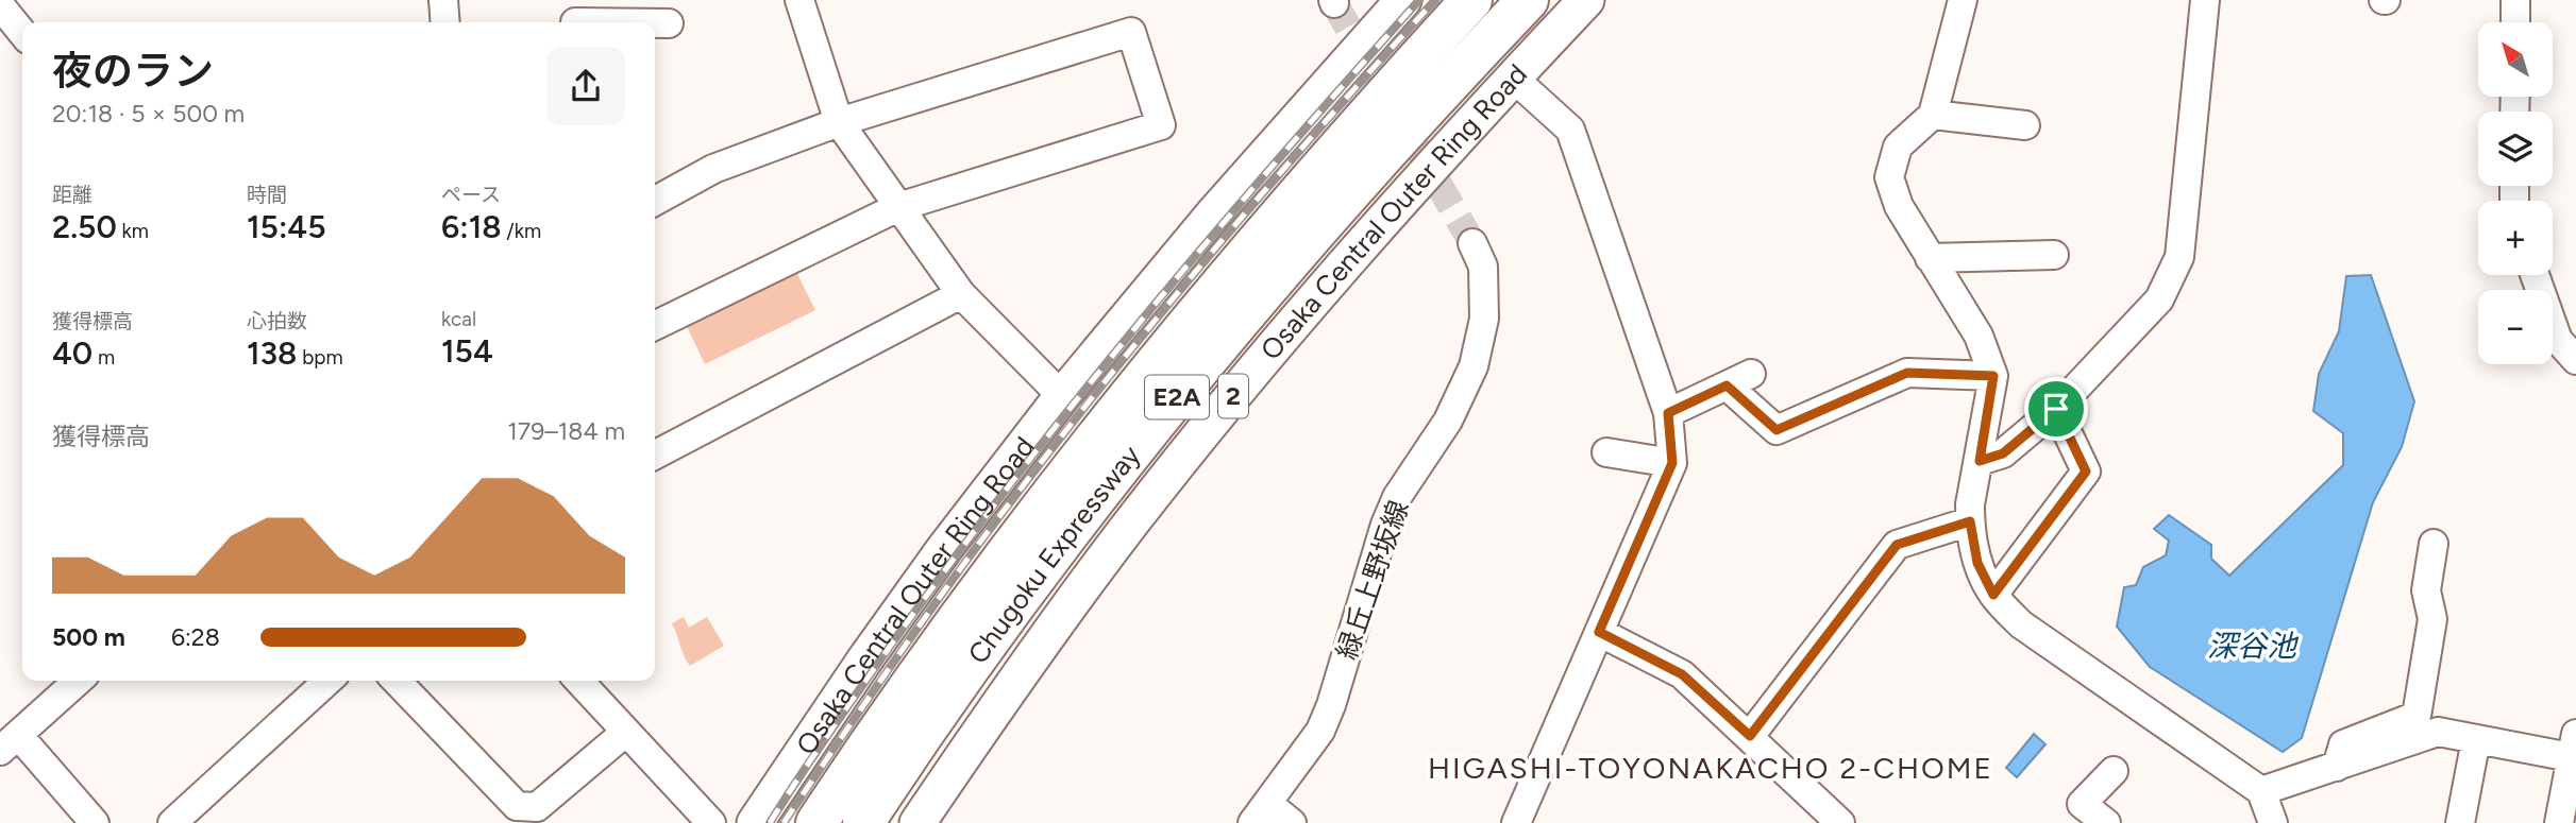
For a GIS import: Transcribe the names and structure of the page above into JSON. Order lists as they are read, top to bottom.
{
  "streets": {
    "highway": ["E2A", "Chugoku Expressway"],
    "main road": ["Osaka Central Outer Ring Road", "2"],
    "street": ["緑丘上野坂線"]
  },
  "districts": ["HIGASHI-TOYONAKACHO 2-CHOME"],
  "water": ["深谷池"],
  "north": "top left",
  "page": {
    "map_buttons": ["+", "−"],
    "heading": ["夜のラン", "20:18 · 5 × 500 m"],
    "stats": [
      ["距離", "2.50 km"],
      ["時間", "15:45"],
      ["ペース", "6:18 /km"],
      ["獲得標高", "40 m"],
      ["心拍数", "138 bpm"],
      ["kcal", "154"]
    ],
    "chart": ["獲得標高", "179–184 m"],
    "list": [
      {
        "name": "500 m",
        "note": "6:28"
      }
    ]
  }
}
